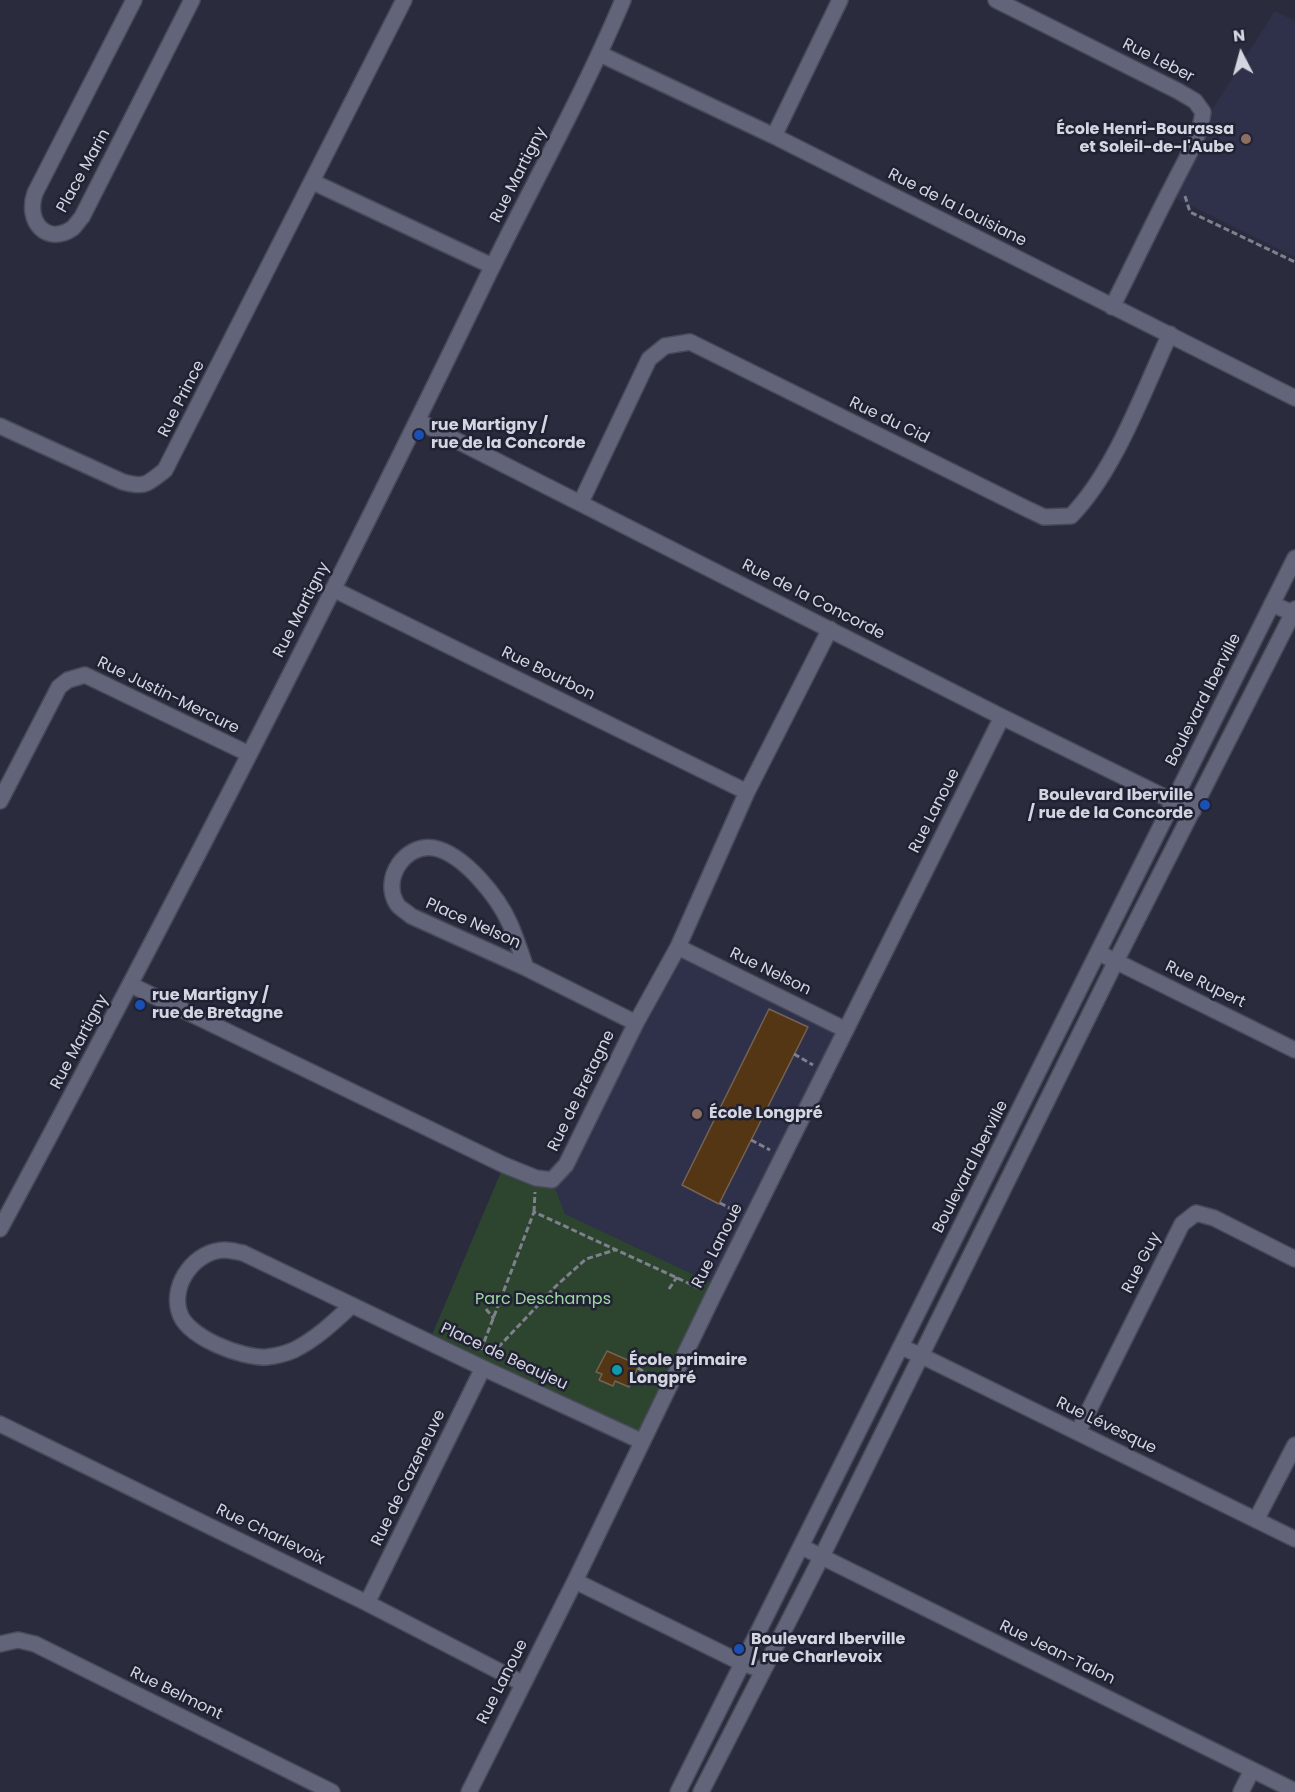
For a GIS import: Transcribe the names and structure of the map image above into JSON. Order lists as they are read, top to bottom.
{
  "streets": {
    "street": [
      "Rue Leber",
      "Place Marin",
      "Rue Martigny",
      "Rue de la Louisiane",
      "Rue Prince",
      "Rue du Cid",
      "Rue de la Concorde",
      "Rue Bourbon",
      "Rue Justin-Mercure",
      "Boulevard Iberville",
      "Rue Lanoue",
      "Place Nelson",
      "Rue Nelson",
      "Rue Rupert",
      "Rue de Bretagne",
      "Rue Guy",
      "Place de Beaujeu",
      "Rue Lévesque",
      "Rue de Cazeneuve",
      "Rue Charlevoix",
      "Rue Jean-Talon",
      "Rue Belmont"
    ]
  },
  "crossings": [
    ["Rue Leber", "Rue de la Louisiane"],
    ["Rue Martigny", "Rue de la Louisiane"],
    ["Rue Martigny", "Rue de la Concorde"],
    ["Rue Martigny", "Rue Bourbon"],
    ["Rue Martigny", "Rue Justin-Mercure"],
    ["Rue Martigny", "Rue de Bretagne"],
    ["Rue de la Louisiane", "Rue du Cid"],
    ["Rue du Cid", "Rue de la Concorde"],
    ["Rue de la Concorde", "Boulevard Iberville"],
    ["Rue de la Concorde", "Rue Lanoue"],
    ["Rue de la Concorde", "Rue de Bretagne"],
    ["Rue Bourbon", "Rue de Bretagne"],
    ["Boulevard Iberville", "Rue Rupert"],
    ["Boulevard Iberville", "Rue Lévesque"],
    ["Boulevard Iberville", "Rue Jean-Talon"],
    ["Rue Lanoue", "Rue Nelson"],
    ["Rue Lanoue", "Place de Beaujeu"],
    ["Rue Lanoue", "Rue Charlevoix"],
    ["Place Nelson", "Rue de Bretagne"],
    ["Rue Nelson", "Rue de Bretagne"],
    ["Rue Guy", "Rue Lévesque"],
    ["Place de Beaujeu", "Rue de Cazeneuve"],
    ["Rue de Cazeneuve", "Rue Charlevoix"]
  ],
  "parks": ["Parc Deschamps"],
  "places": [
    "École Henri-Bourassa et Soleil-de-l'Aube",
    "rue Martigny / rue de la Concorde",
    "Boulevard Iberville / rue de la Concorde",
    "rue Martigny / rue de Bretagne",
    "École Longpré",
    "École primaire Longpré",
    "Boulevard Iberville / rue Charlevoix"
  ],
  "north": "top"
}
